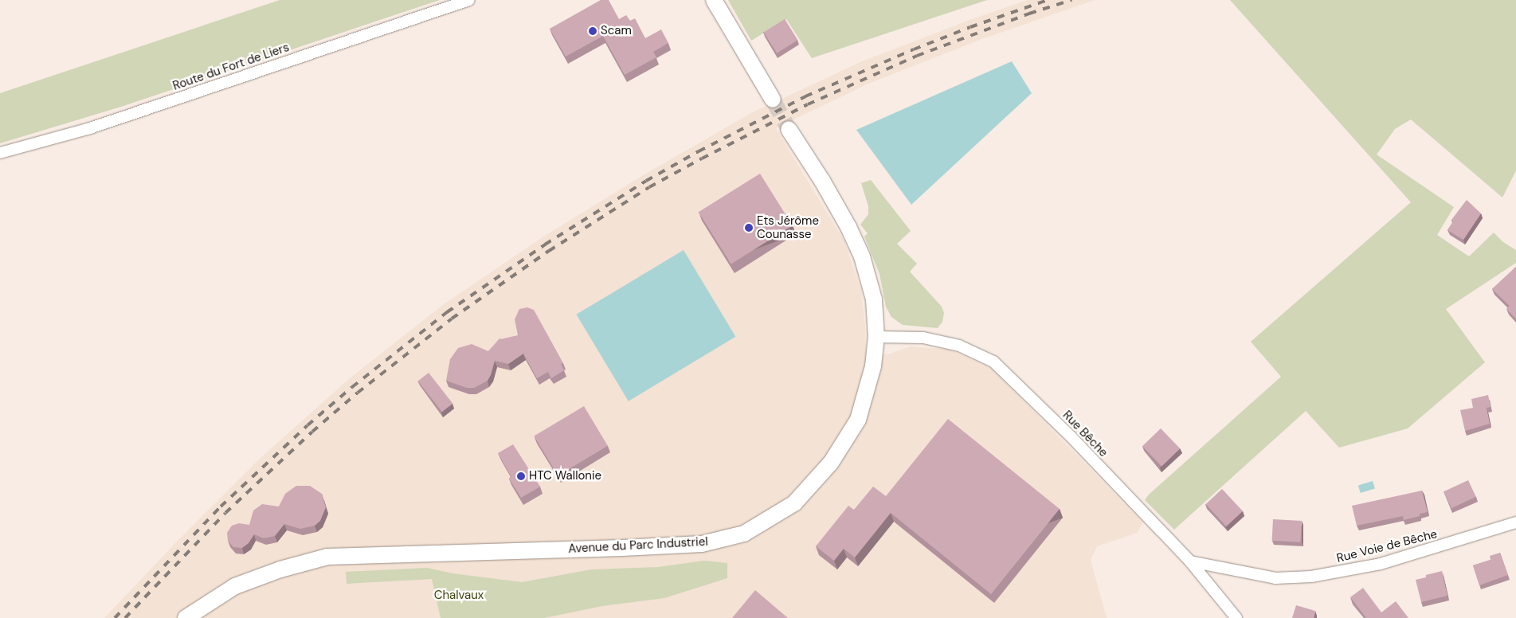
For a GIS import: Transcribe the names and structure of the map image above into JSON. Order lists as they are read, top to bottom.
{
  "streets": {
    "street": [
      "Route du Fort de Liers",
      "Rue Bêche",
      "Avenue du Parc Industriel",
      "Rue Voie de Bêche"
    ]
  },
  "crossings": [
    ["Rue Bêche", "Avenue du Parc Industriel"],
    ["Rue Bêche", "Rue Voie de Bêche"]
  ],
  "parks": ["Chalvaux"],
  "places": ["Scam", "Ets Jérôme Counasse", "HTC Wallonie"]
}
